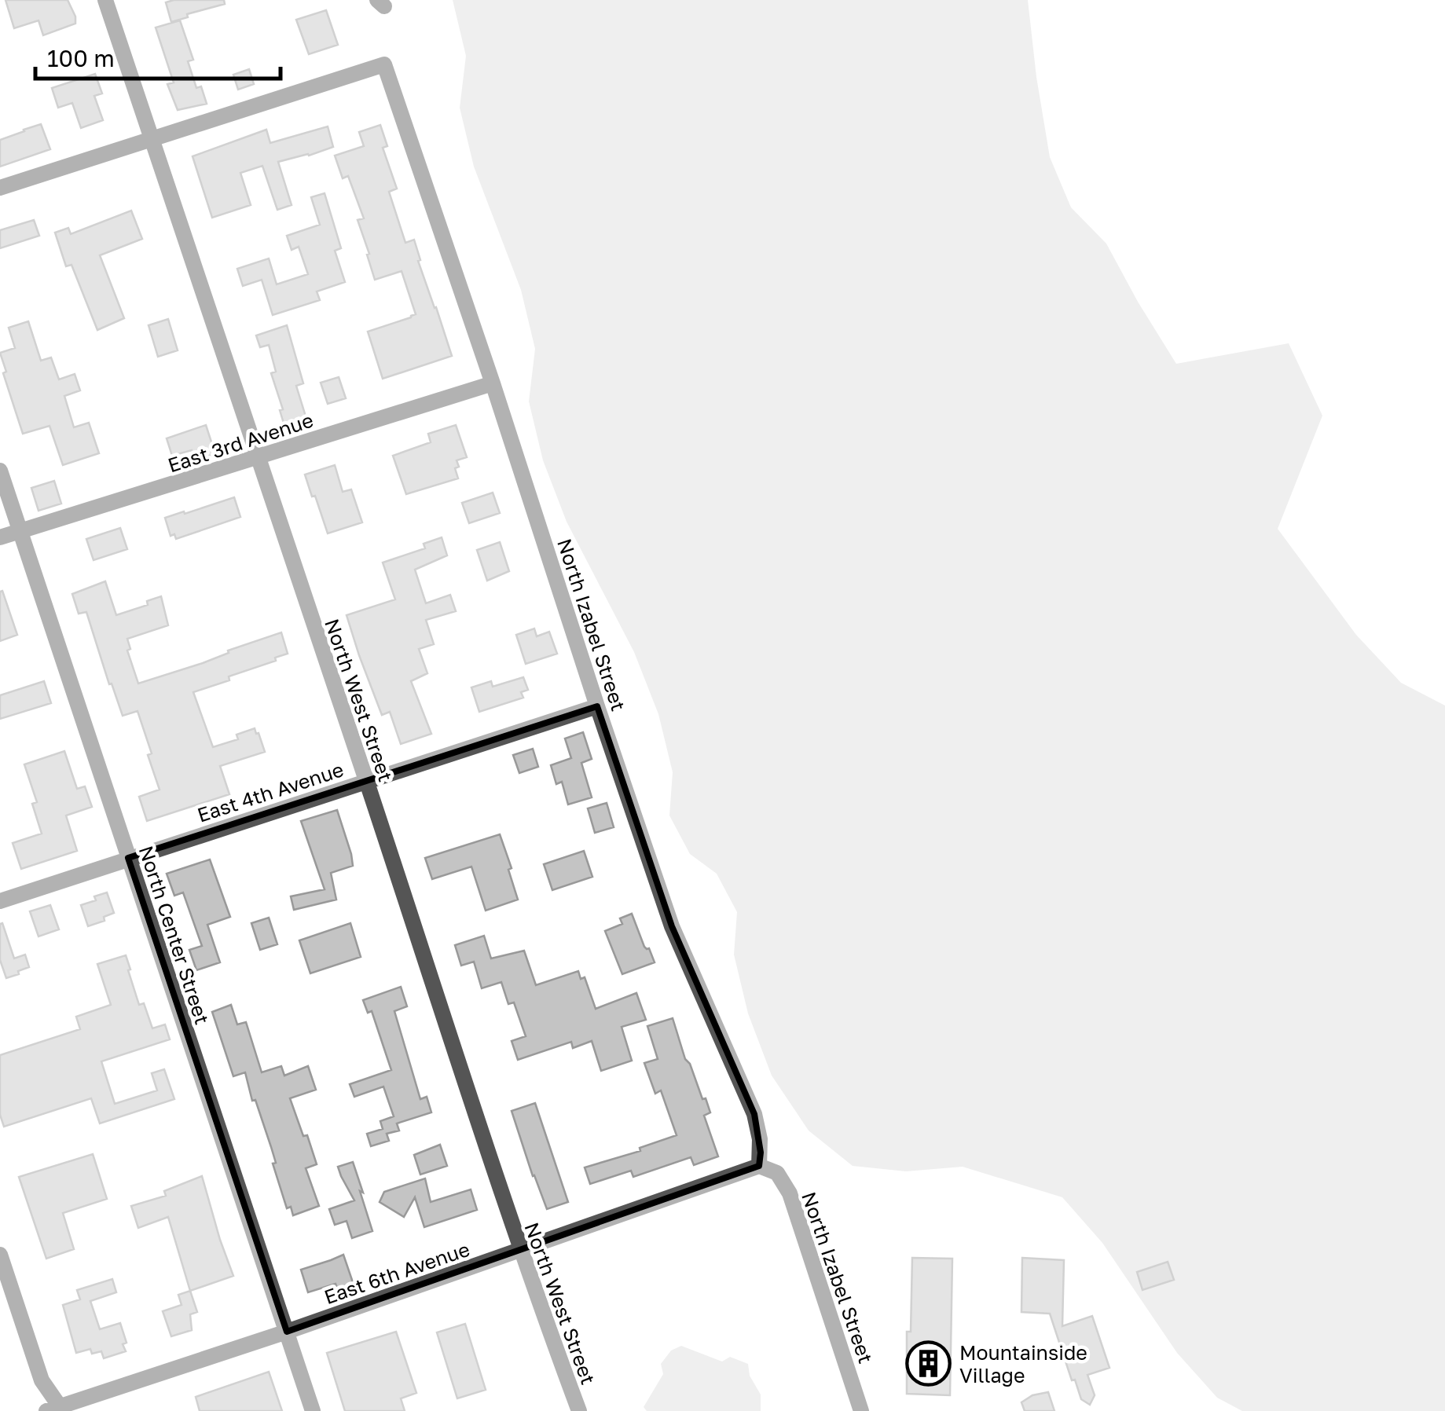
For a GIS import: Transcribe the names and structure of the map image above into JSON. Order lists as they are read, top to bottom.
{
  "streets": {
    "street": [
      "East 3rd Avenue",
      "North Izabel Street",
      "North West Street",
      "East 4th Avenue",
      "North Center Street",
      "East 6th Avenue"
    ]
  },
  "crossings": [
    ["East 3rd Avenue", "North Izabel Street"],
    ["East 3rd Avenue", "North West Street"],
    ["East 3rd Avenue", "North Center Street"],
    ["North Izabel Street", "North West Street"],
    ["North Izabel Street", "East 4th Avenue"],
    ["North Izabel Street", "East 6th Avenue"],
    ["North West Street", "East 4th Avenue"],
    ["North West Street", "East 6th Avenue"],
    ["East 4th Avenue", "North Center Street"],
    ["North Center Street", "East 6th Avenue"]
  ],
  "places": {
    "building": ["Mountainside Village"]
  },
  "scale_bar": "100 m"
}
